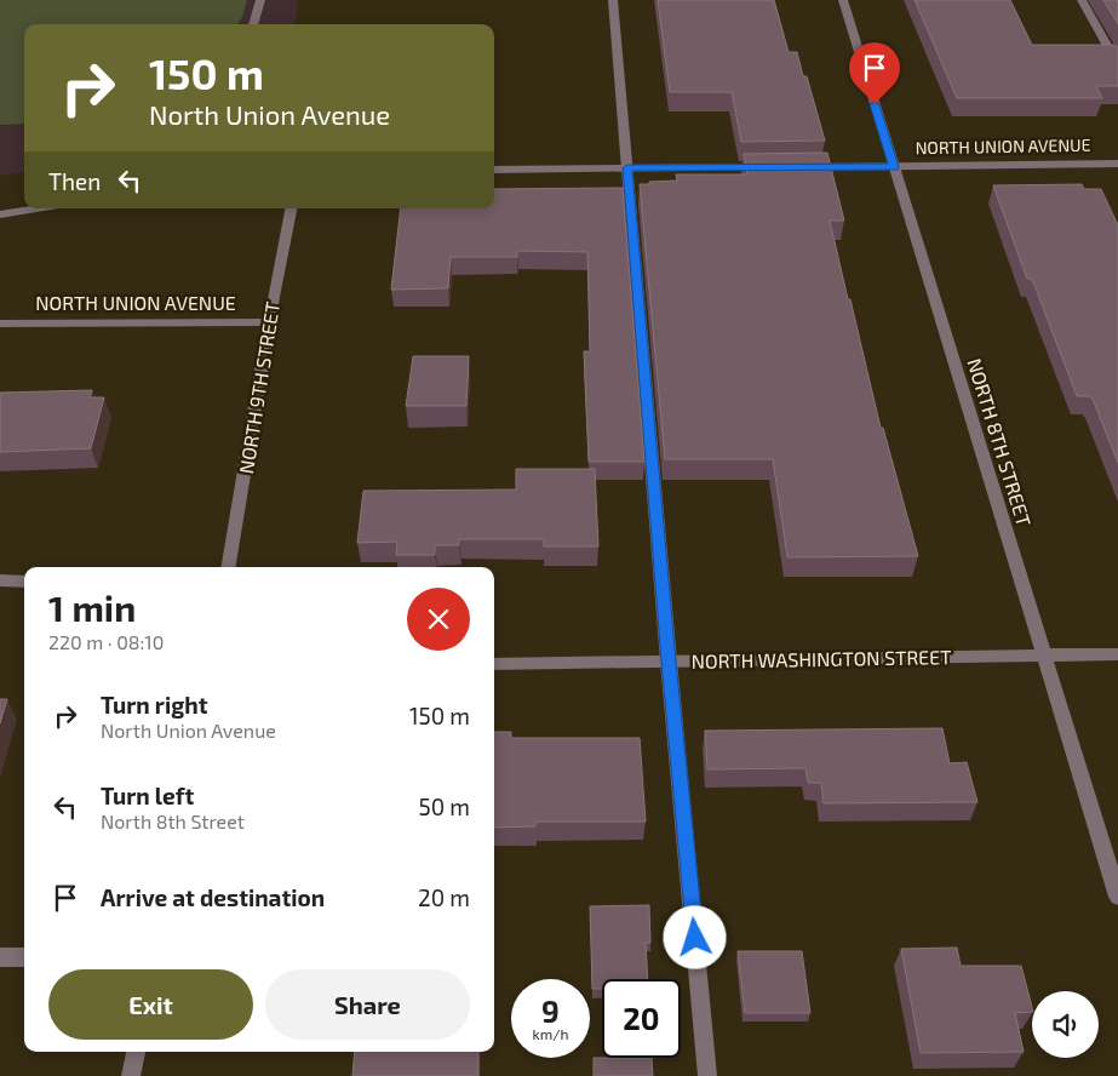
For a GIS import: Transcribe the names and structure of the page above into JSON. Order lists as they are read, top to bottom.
{
  "streets": {
    "street": [
      "NORTH UNION AVENUE",
      "NORTH 9TH STREET",
      "NORTH 8TH STREET",
      "NORTH WASHINGTON STREET"
    ]
  },
  "crossings": [
    ["NORTH UNION AVENUE", "NORTH 9TH STREET"],
    ["NORTH UNION AVENUE", "NORTH 8TH STREET"],
    ["NORTH 8TH STREET", "NORTH WASHINGTON STREET"]
  ],
  "page": {
    "turn": ["150 m", "North Union Avenue"],
    "then": "Then",
    "heading": ["1 min", "220 m · 08:10"],
    "list": [
      {
        "name": "Turn right",
        "note": "North Union Avenue",
        "value": "150 m"
      },
      {
        "name": "Turn left",
        "note": "North 8th Street",
        "value": "50 m"
      },
      {
        "name": "Arrive at destination",
        "value": "20 m"
      }
    ],
    "buttons": ["Exit", "Share"],
    "speed": "9 km/h",
    "limit": "20"
  }
}
